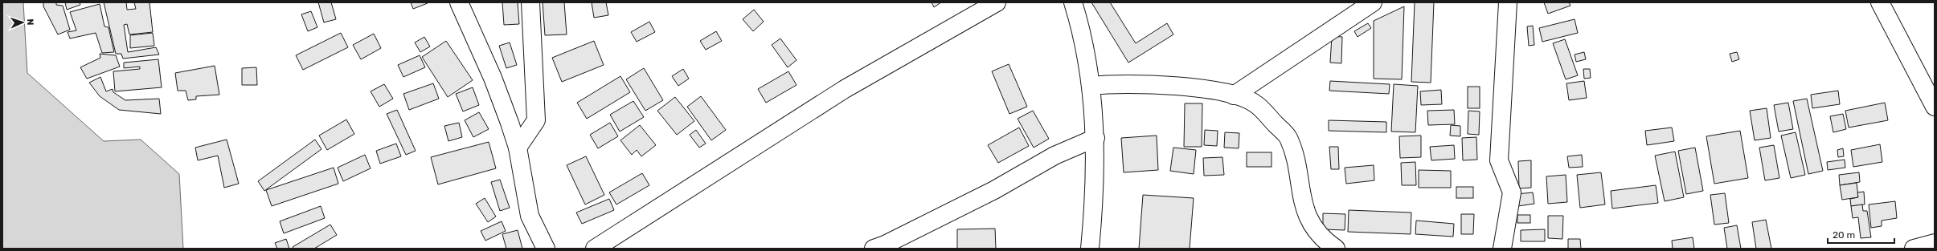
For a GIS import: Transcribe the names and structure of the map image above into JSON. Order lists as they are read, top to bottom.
{
  "scale_bar": "20 m",
  "north": "right"
}
